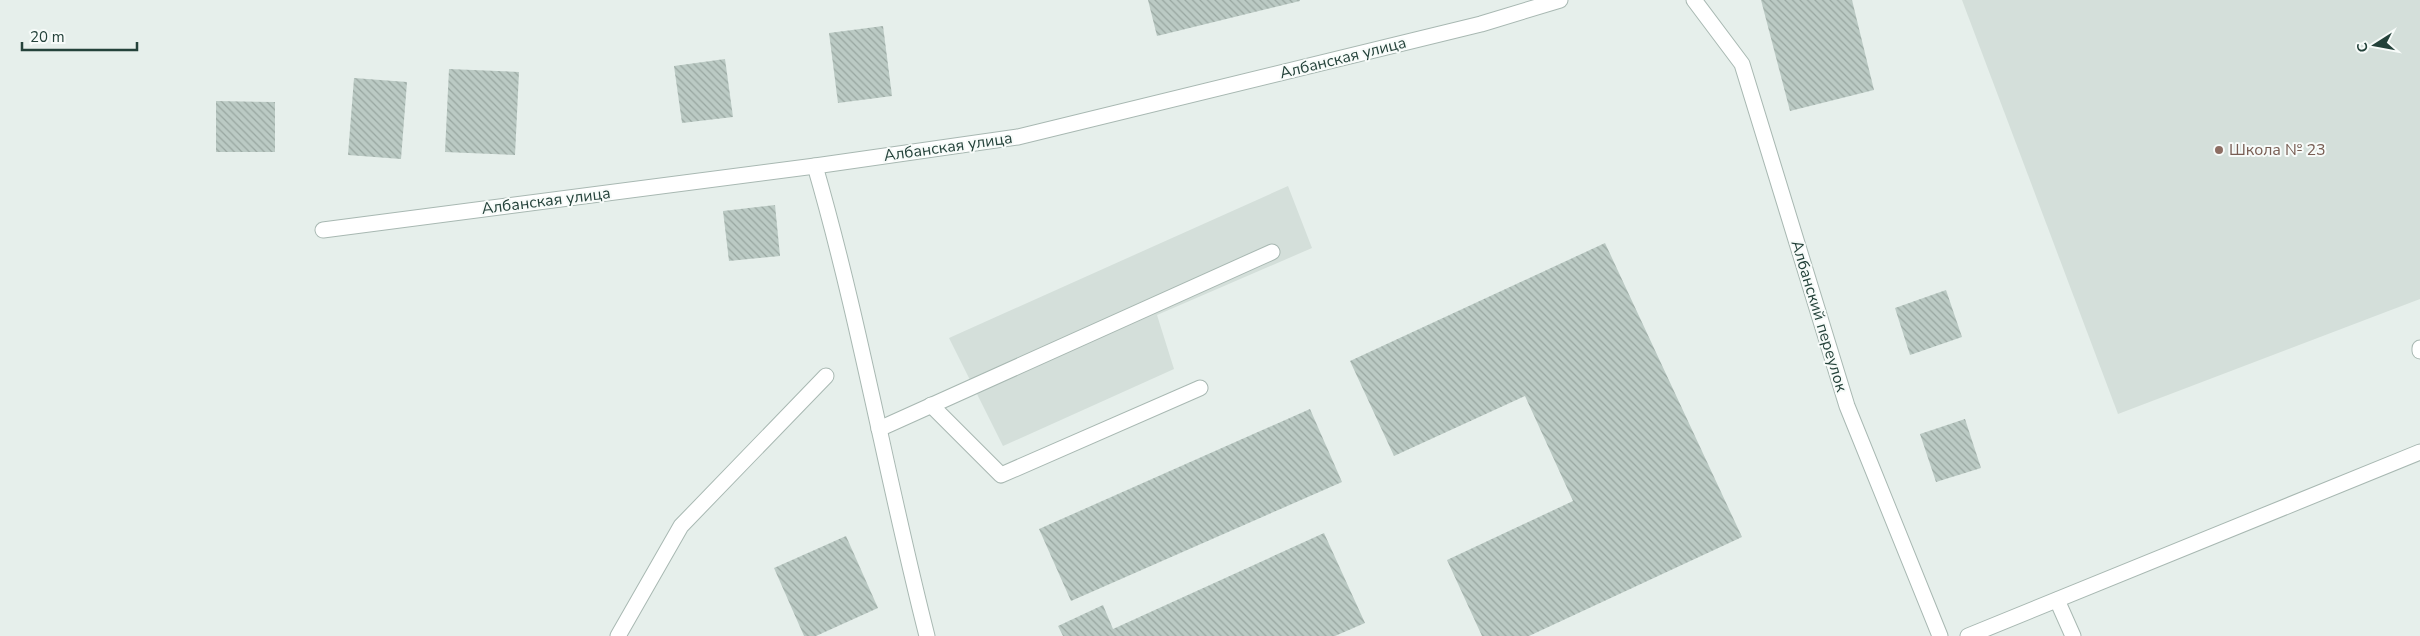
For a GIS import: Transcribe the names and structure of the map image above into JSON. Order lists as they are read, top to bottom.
{
  "streets": {
    "street": ["Албанская улица", "Албанский переулок"]
  },
  "places": ["Школа № 23"],
  "scale_bar": "20 m",
  "north": "left"
}
